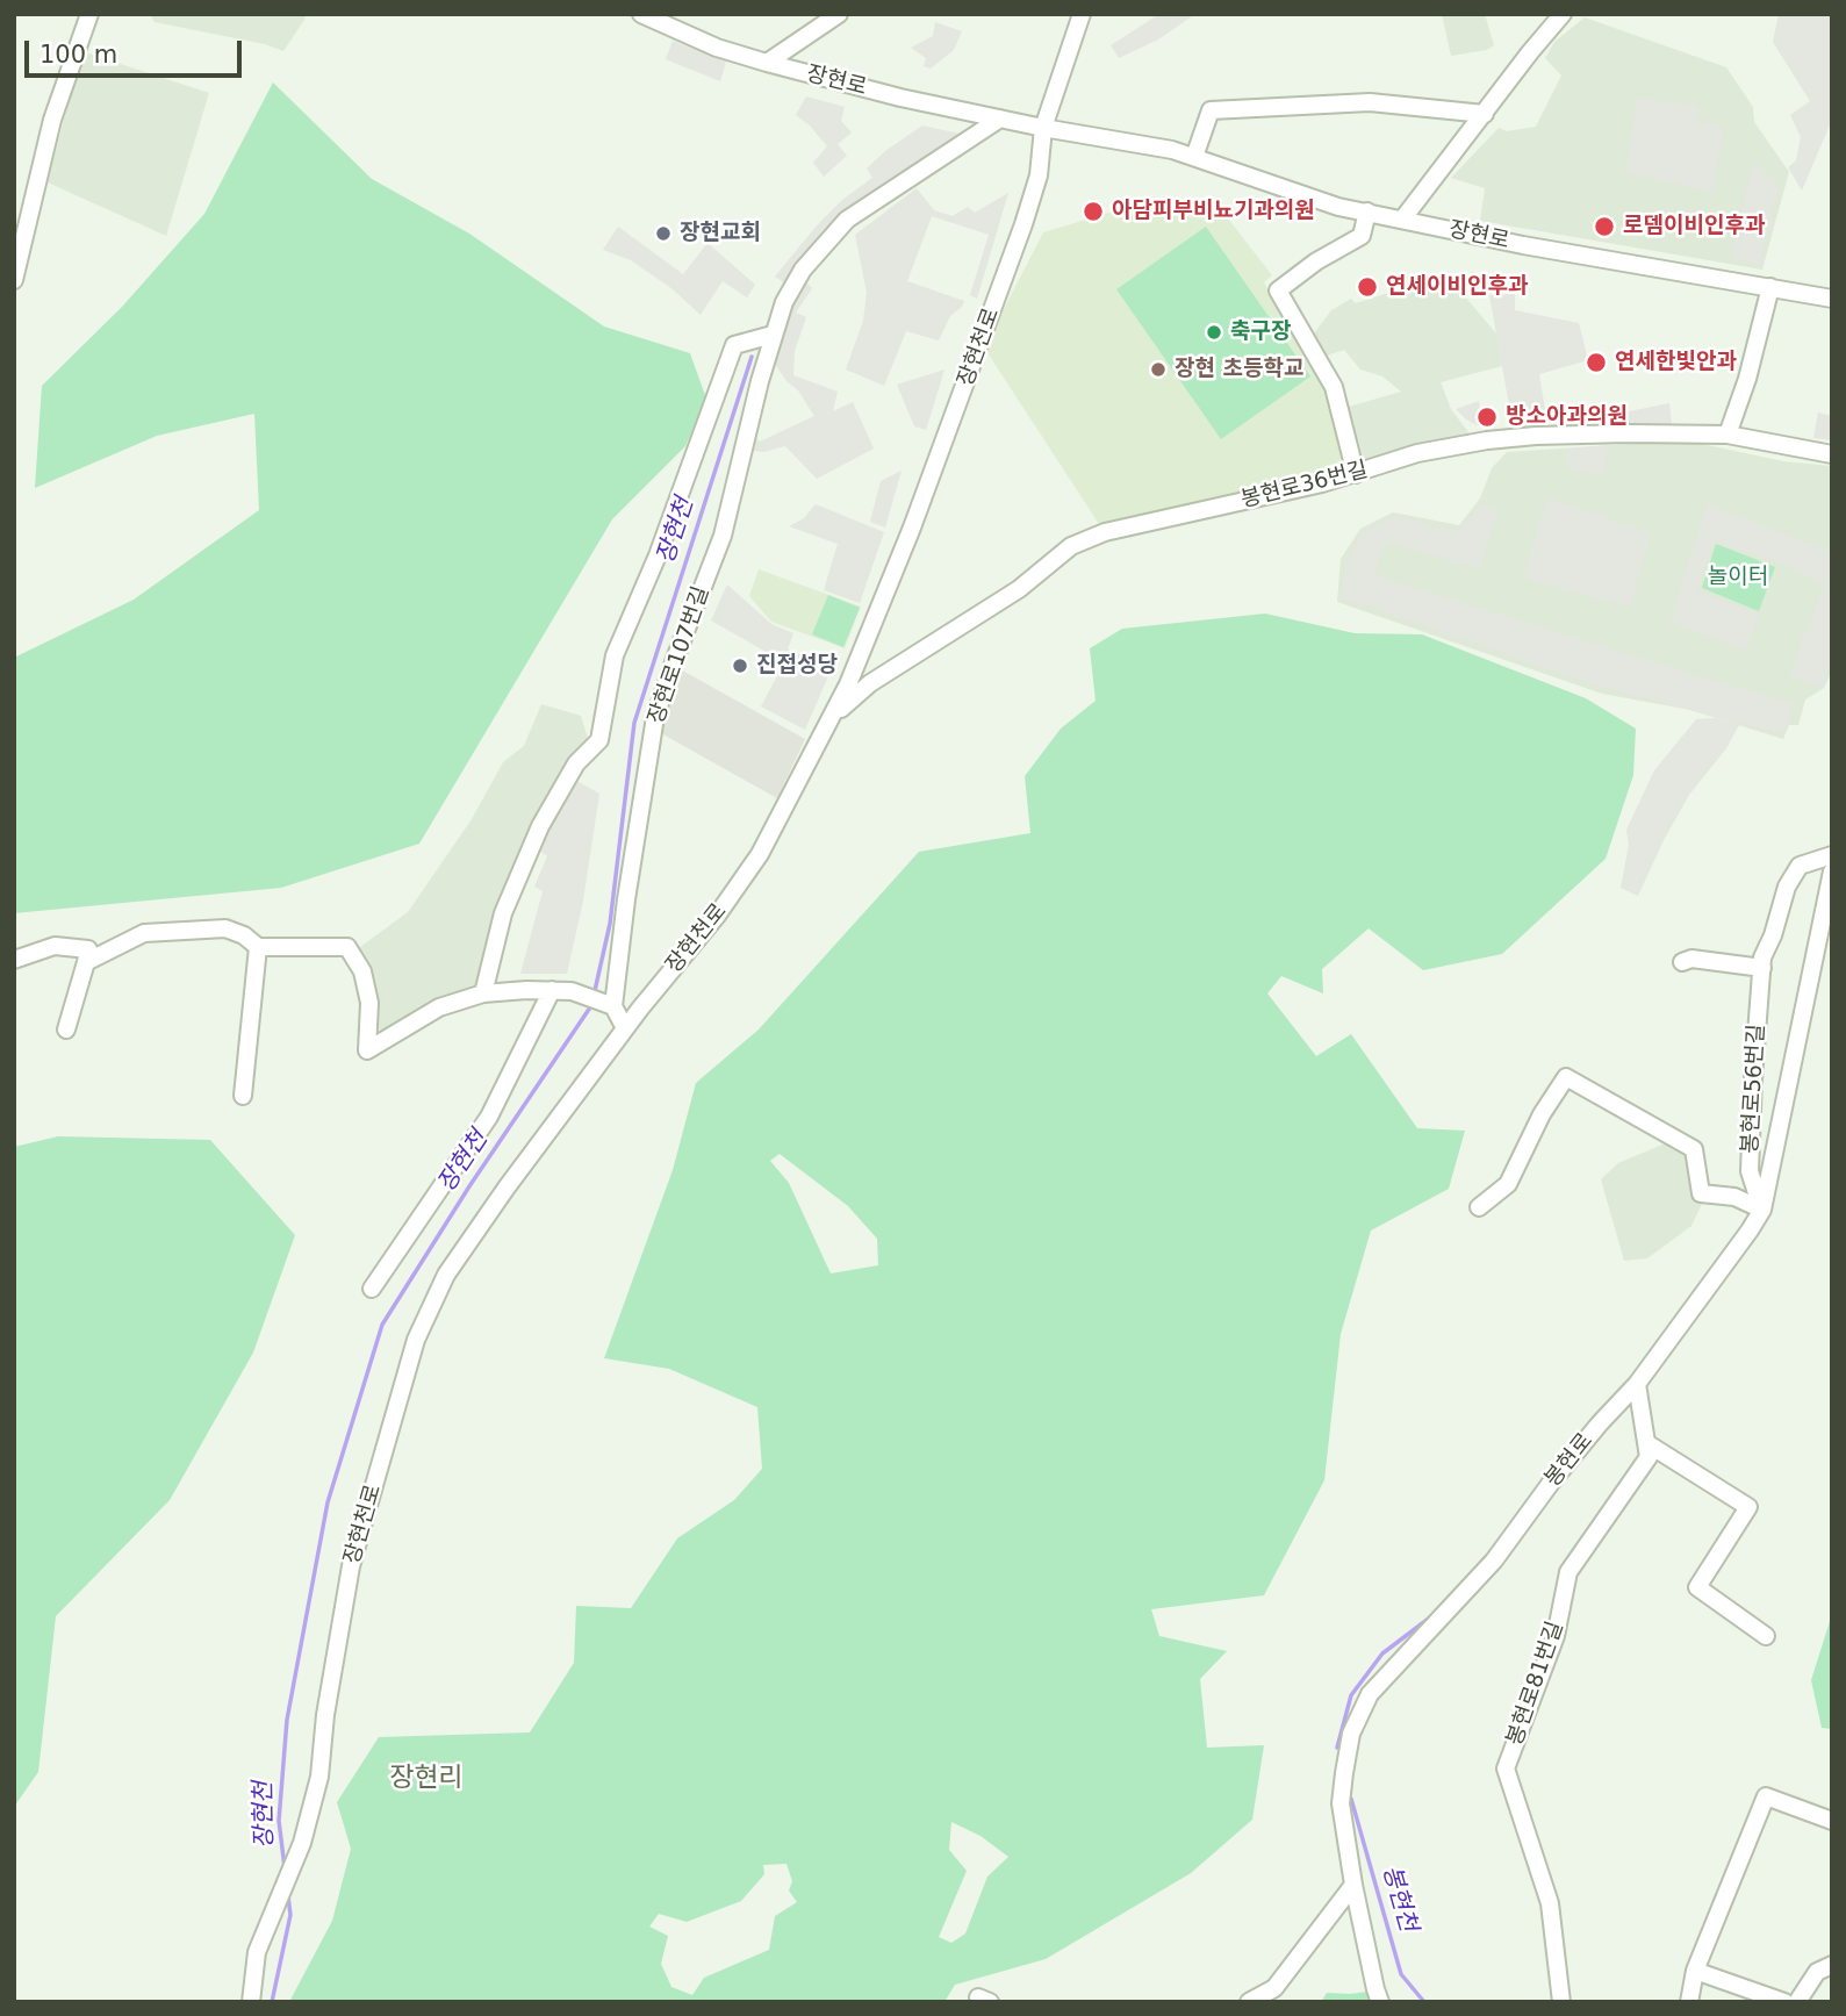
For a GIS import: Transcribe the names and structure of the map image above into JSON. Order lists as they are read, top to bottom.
{
  "streets": {
    "street": [
      "장현로",
      "장현천로",
      "봉현로36번길",
      "장현로107번길",
      "봉현로56번길",
      "봉현로",
      "봉현로81번길"
    ]
  },
  "crossings": [
    ["장현로", "장현천로"],
    ["장현로", "장현로107번길"],
    ["장현천로", "봉현로36번길"],
    ["봉현로56번길", "봉현로"]
  ],
  "districts": ["장현리"],
  "water": ["장현천", "봉현천"],
  "parks": ["놀이터"],
  "places": [
    "아담피부비뇨기과의원",
    "로뎀이비인후과",
    "장현교회",
    "연세이비인후과",
    "축구장",
    "연세한빛안과",
    "장현 초등학교",
    "방소아과의원",
    "진접성당"
  ],
  "scale_bar": "100 m"
}
